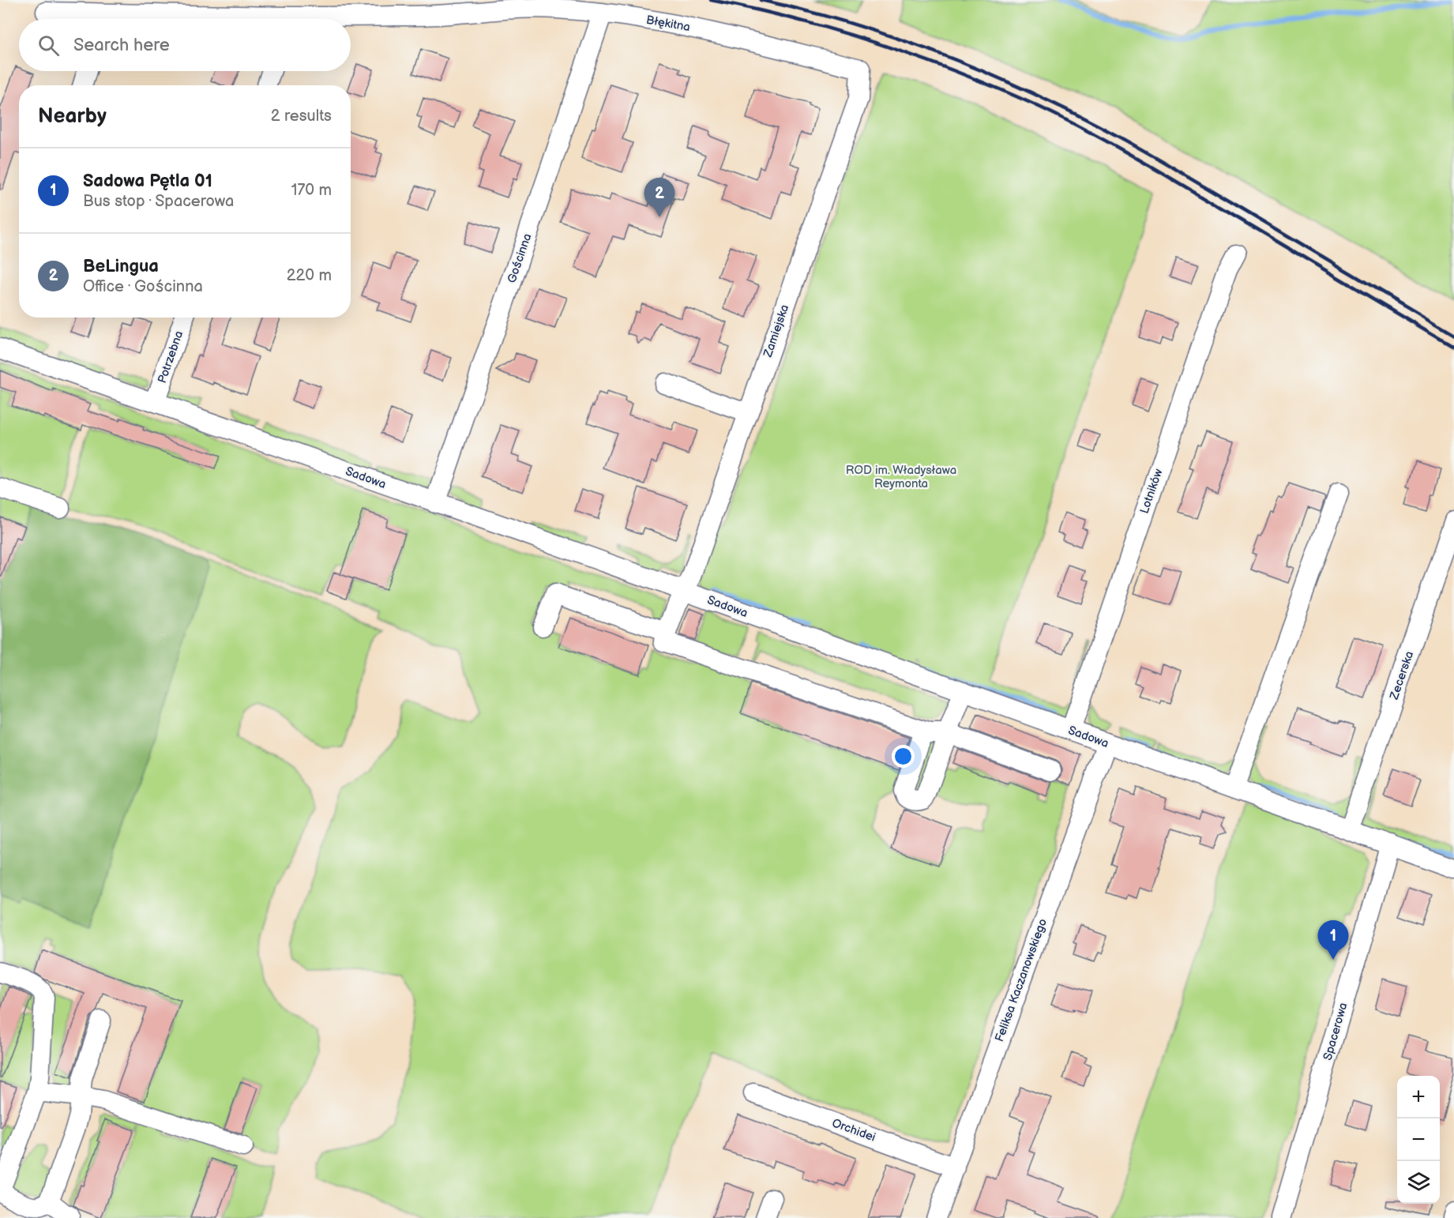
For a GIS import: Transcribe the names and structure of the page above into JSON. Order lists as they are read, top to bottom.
{
  "streets": {
    "street": [
      "Błękitna",
      "Gościnna",
      "Zamiejska",
      "Potrzebna",
      "Sadowa",
      "Lotników",
      "Zecerska",
      "Feliksa Kaczanowskiego",
      "Spacerowa",
      "Orchidei"
    ]
  },
  "crossings": [
    ["Błękitna", "Gościnna"],
    ["Błękitna", "Zamiejska"],
    ["Gościnna", "Sadowa"],
    ["Zamiejska", "Sadowa"],
    ["Potrzebna", "Sadowa"],
    ["Sadowa", "Lotników"],
    ["Sadowa", "Zecerska"],
    ["Sadowa", "Feliksa Kaczanowskiego"],
    ["Sadowa", "Spacerowa"],
    ["Feliksa Kaczanowskiego", "Orchidei"]
  ],
  "parks": ["ROD im. Władysława Reymonta"],
  "page": {
    "search": "Search here",
    "heading": ["Nearby", "2 results"],
    "list": [
      {
        "mark": "1",
        "name": "Sadowa Pętla 01",
        "note": "Bus stop · Spacerowa",
        "value": "170 m"
      },
      {
        "mark": "2",
        "name": "BeLingua",
        "note": "Office · Gościnna",
        "value": "220 m"
      }
    ],
    "pins": ["2", "1"],
    "map_buttons": ["+", "−"]
  }
}
